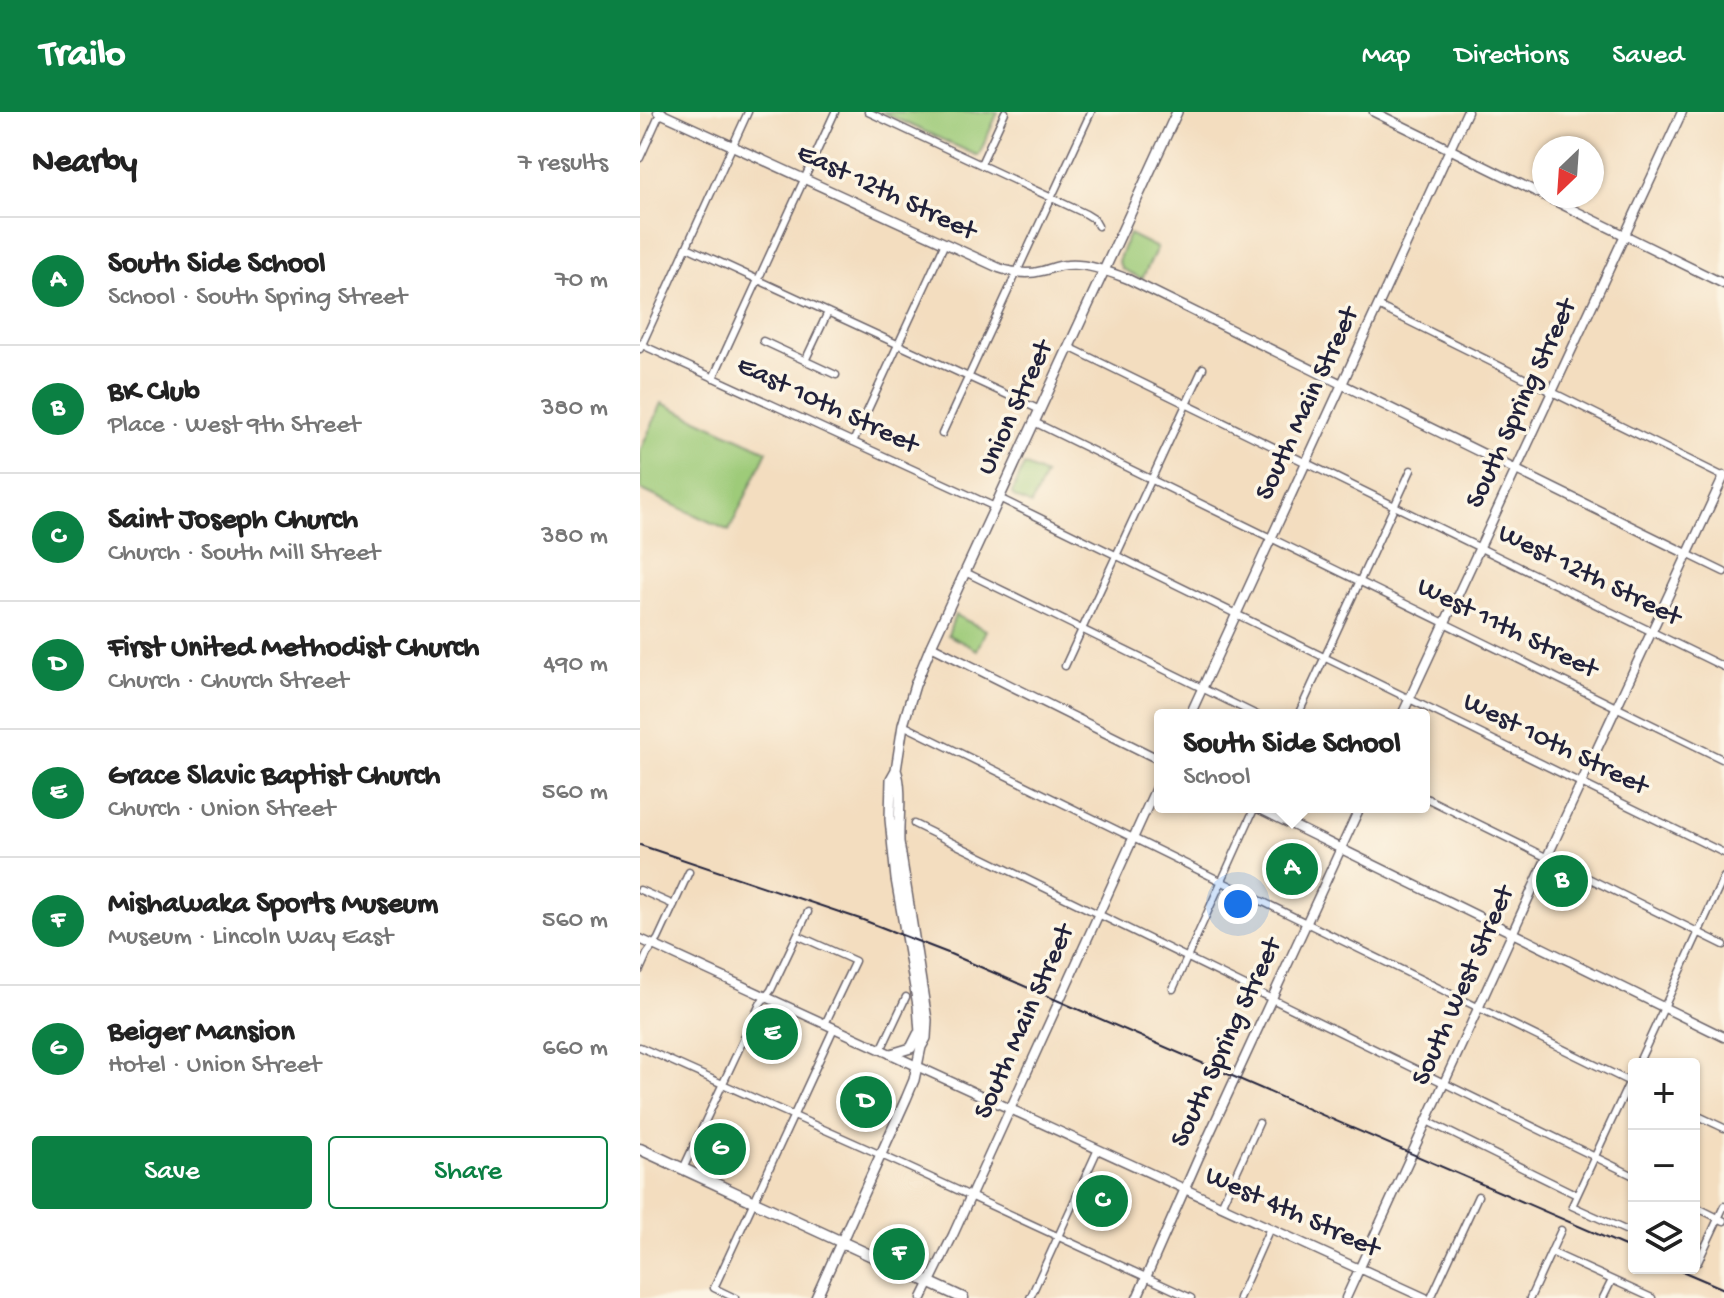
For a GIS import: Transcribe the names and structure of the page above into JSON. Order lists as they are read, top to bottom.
{
  "streets": {
    "main road": ["Union Street"],
    "street": [
      "East 12th Street",
      "South Main Street",
      "South Spring Street",
      "East 10th Street",
      "West 12th Street",
      "West 11th Street",
      "West 10th Street",
      "South West Street",
      "West 4th Street"
    ]
  },
  "crossings": [
    ["East 12th Street", "South Main Street"],
    ["East 12th Street", "South Spring Street"],
    ["East 12th Street", "Union Street"],
    ["East 12th Street", "South West Street"],
    ["South Main Street", "East 10th Street"],
    ["South Main Street", "West 12th Street"],
    ["South Main Street", "West 11th Street"],
    ["South Main Street", "West 10th Street"],
    ["South Main Street", "West 4th Street"],
    ["South Spring Street", "West 12th Street"],
    ["South Spring Street", "West 11th Street"],
    ["South Spring Street", "West 10th Street"],
    ["South Spring Street", "West 4th Street"],
    ["East 10th Street", "Union Street"],
    ["East 10th Street", "West 10th Street"],
    ["Union Street", "West 11th Street"],
    ["West 12th Street", "South West Street"],
    ["West 11th Street", "South West Street"],
    ["West 10th Street", "South West Street"],
    ["South West Street", "West 4th Street"]
  ],
  "north": "bottom left",
  "page": {
    "header": "Trailo",
    "nav": ["Map", "Directions", "Saved"],
    "heading": ["Nearby", "7 results"],
    "list": [
      {
        "mark": "A",
        "name": "South Side School",
        "note": "School · South Spring Street",
        "value": "70 m"
      },
      {
        "mark": "B",
        "name": "BK Club",
        "note": "Place · West 9th Street",
        "value": "380 m"
      },
      {
        "mark": "C",
        "name": "Saint Joseph Church",
        "note": "Church · South Mill Street",
        "value": "380 m"
      },
      {
        "mark": "D",
        "name": "First United Methodist Church",
        "note": "Church · Church Street",
        "value": "490 m"
      },
      {
        "mark": "E",
        "name": "Grace Slavic Baptist Church",
        "note": "Church · Union Street",
        "value": "560 m"
      },
      {
        "mark": "F",
        "name": "Mishawaka Sports Museum",
        "note": "Museum · Lincoln Way East",
        "value": "560 m"
      },
      {
        "mark": "G",
        "name": "Beiger Mansion",
        "note": "Hotel · Union Street",
        "value": "660 m"
      }
    ],
    "popup": ["South Side School", "School"],
    "pins": [
      "A",
      "B",
      "E",
      "D",
      "G",
      "C",
      "F"
    ],
    "map_buttons": ["+", "−"],
    "buttons": ["Save", "Share"]
  }
}
